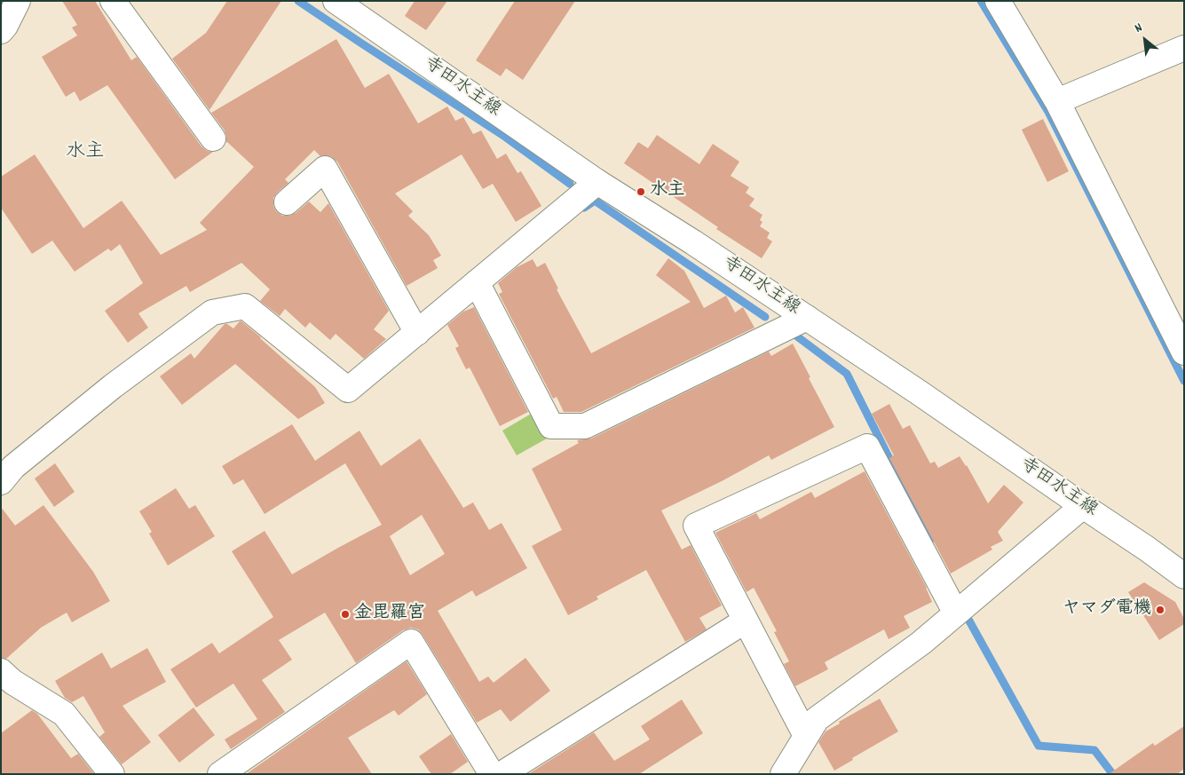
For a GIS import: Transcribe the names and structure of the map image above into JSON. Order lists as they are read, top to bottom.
{
  "streets": {
    "street": ["寺田水主線"]
  },
  "districts": ["水主"],
  "places": ["水主", "ヤマダ電機", "金毘羅宮"],
  "north": "top left"
}
